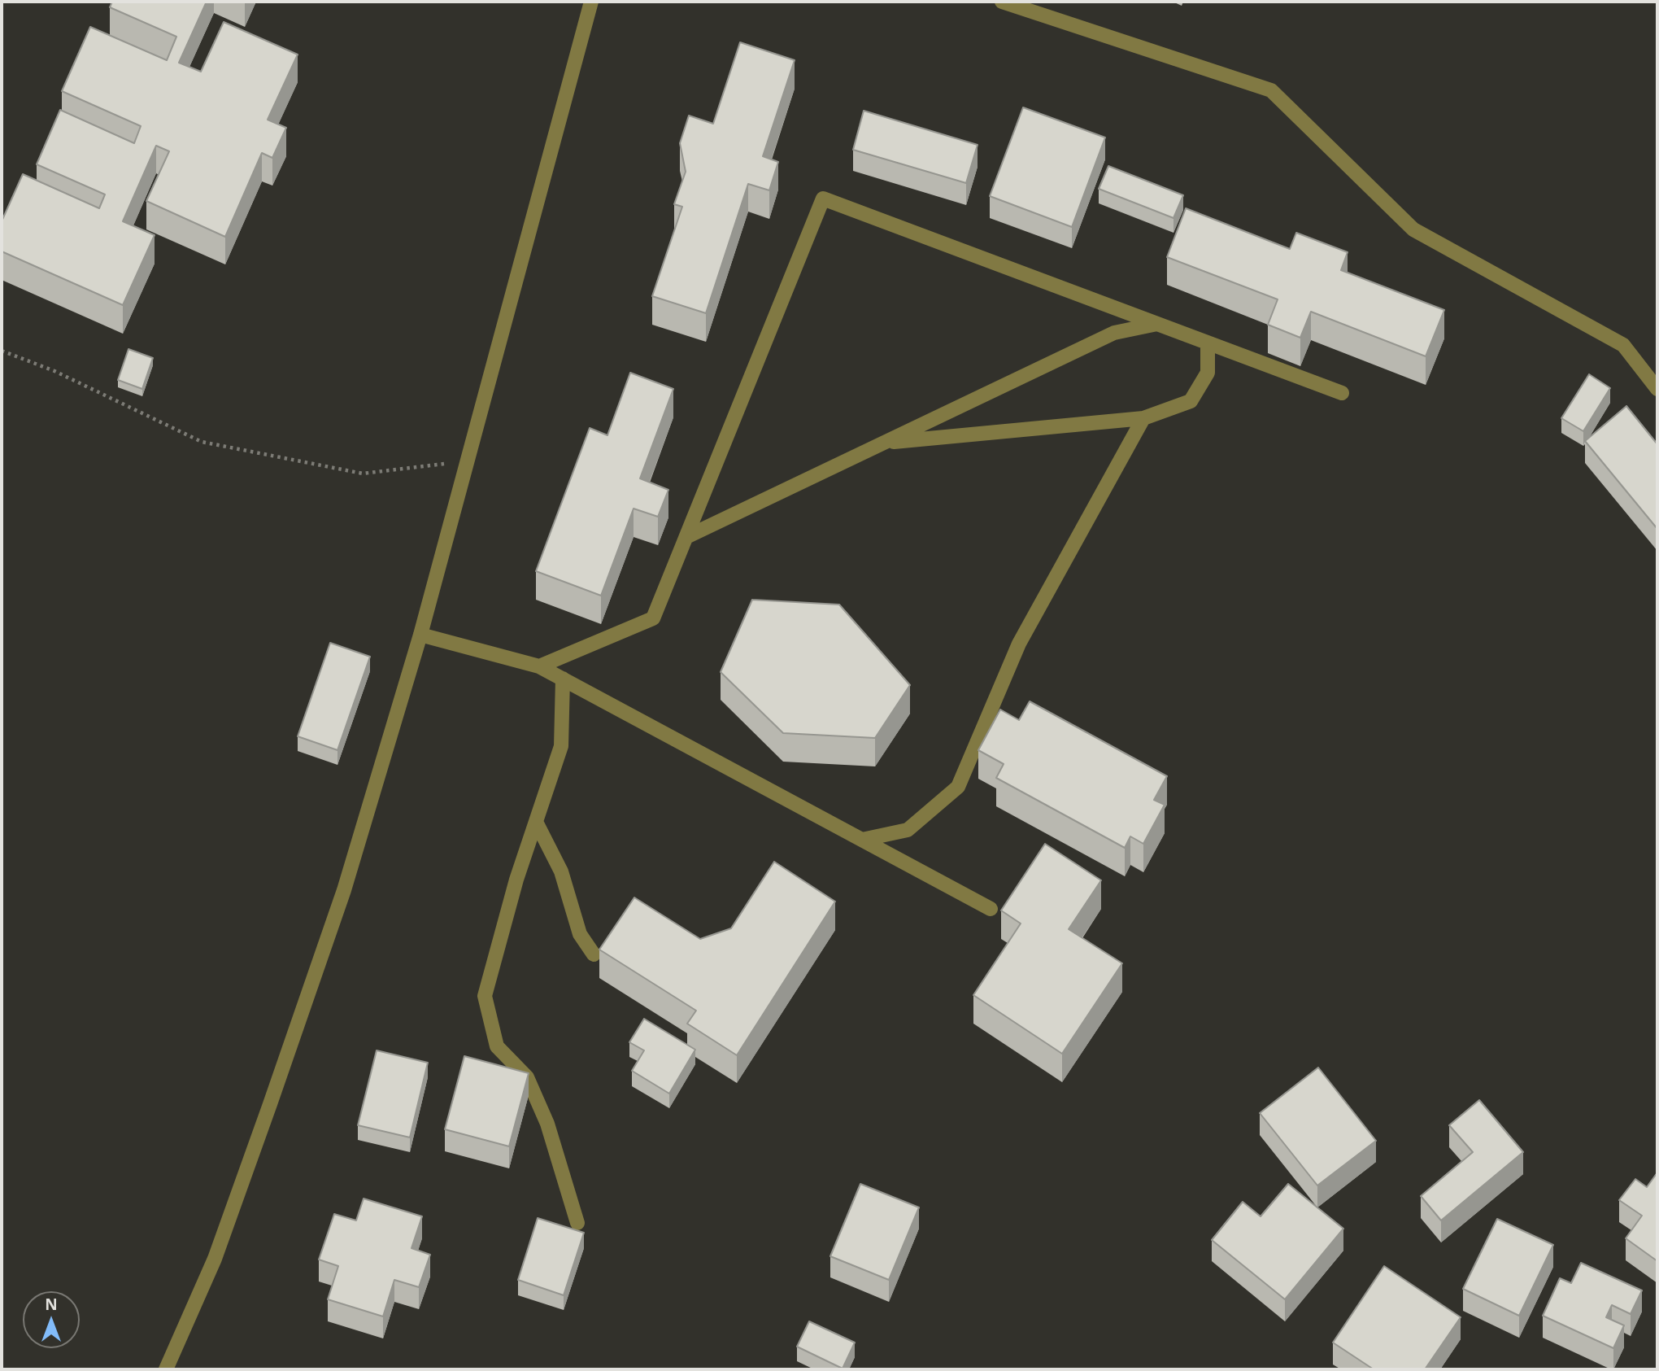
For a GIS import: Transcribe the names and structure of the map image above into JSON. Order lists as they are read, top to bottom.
{
  "north": "top"
}
